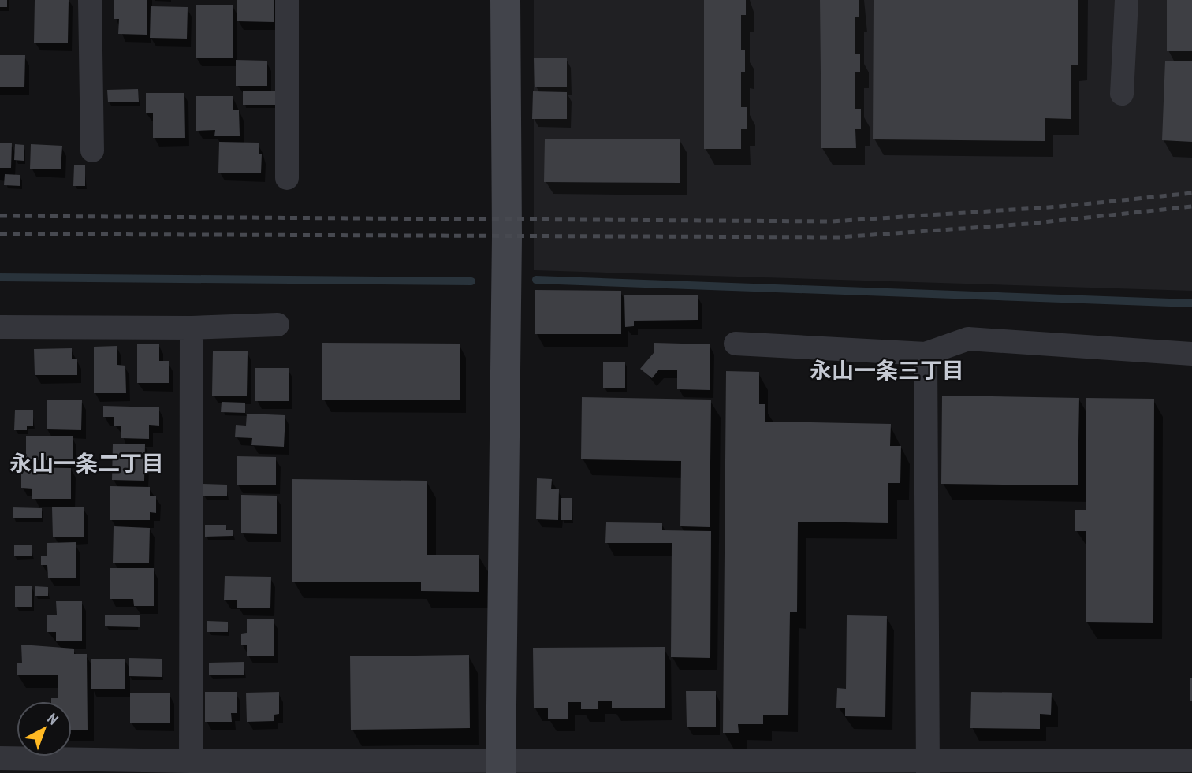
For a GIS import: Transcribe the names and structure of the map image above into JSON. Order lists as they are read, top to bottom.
{
  "districts": ["永山一条三丁目", "永山一条二丁目"],
  "north": "top right"
}
